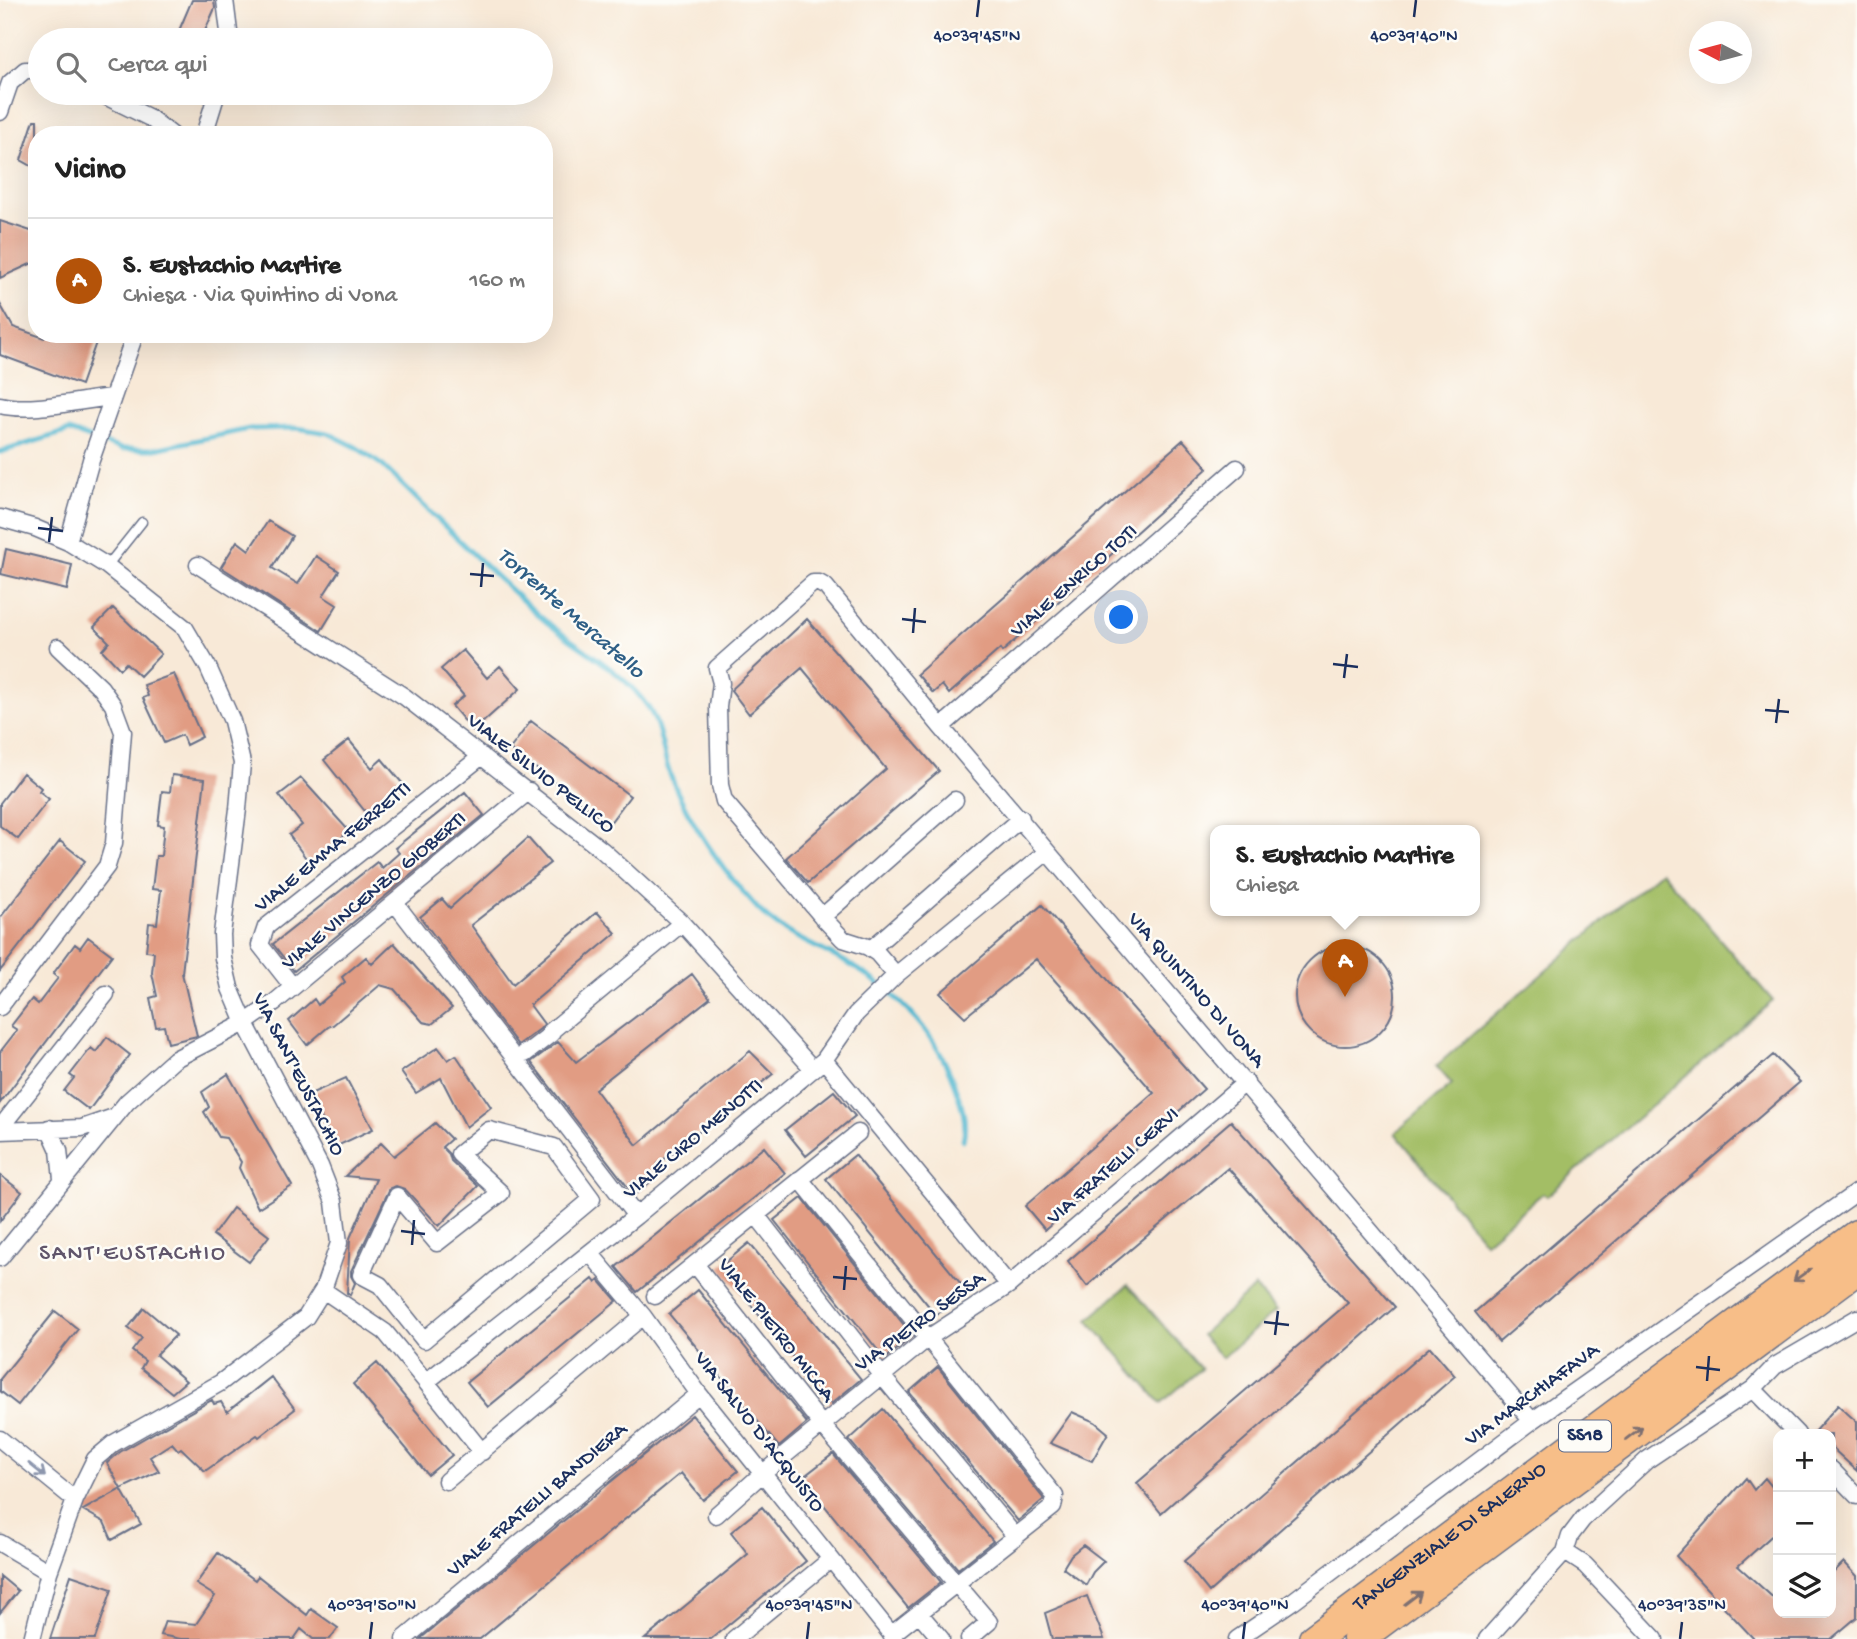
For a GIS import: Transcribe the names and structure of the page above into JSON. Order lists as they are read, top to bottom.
{
  "streets": {
    "highway": ["SS18", "TANGENZIALE DI SALERNO"],
    "street": [
      "VIALE ENRICO TOTI",
      "VIALE SILVIO PELLICO",
      "VIALE EMMA FERRETTI",
      "VIALE VINCENZO GIOBERTI",
      "VIA QUINTINO DI VONA",
      "VIA SANT'EUSTACHIO",
      "VIALE CIRO MENOTTI",
      "VIA FRATELLI CERVI",
      "VIA PIETRO SESSA",
      "VIALE PIETRO MICCA",
      "VIA MARCHIAFAVA",
      "VIA SALVO D'ACQUISTO",
      "VIALE FRATELLI BANDIERA"
    ]
  },
  "crossings": [
    ["VIALE ENRICO TOTI", "VIA QUINTINO DI VONA"],
    ["VIALE SILVIO PELLICO", "VIALE EMMA FERRETTI"],
    ["VIALE SILVIO PELLICO", "VIALE VINCENZO GIOBERTI"],
    ["VIALE SILVIO PELLICO", "VIALE CIRO MENOTTI"],
    ["VIALE SILVIO PELLICO", "VIA PIETRO SESSA"],
    ["VIALE EMMA FERRETTI", "VIALE VINCENZO GIOBERTI"],
    ["VIALE VINCENZO GIOBERTI", "VIA SANT'EUSTACHIO"],
    ["VIA QUINTINO DI VONA", "VIALE CIRO MENOTTI"],
    ["VIA QUINTINO DI VONA", "VIA FRATELLI CERVI"],
    ["VIA QUINTINO DI VONA", "VIA MARCHIAFAVA"],
    ["VIALE CIRO MENOTTI", "VIA PIETRO SESSA"],
    ["VIALE CIRO MENOTTI", "VIA SALVO D'ACQUISTO"],
    ["VIA FRATELLI CERVI", "VIA PIETRO SESSA"],
    ["VIA PIETRO SESSA", "VIALE PIETRO MICCA"],
    ["VIA PIETRO SESSA", "VIA SALVO D'ACQUISTO"],
    ["VIA SALVO D'ACQUISTO", "VIALE FRATELLI BANDIERA"]
  ],
  "districts": ["SANT'EUSTACHIO"],
  "water": ["Torrente Mercatello"],
  "north": "left",
  "page": {
    "search": "Cerca qui",
    "heading": "Vicino",
    "list": [
      {
        "mark": "A",
        "name": "S. Eustachio Martire",
        "note": "Chiesa · Via Quintino di Vona",
        "value": "160 m"
      }
    ],
    "popup": ["S. Eustachio Martire", "Chiesa"],
    "pins": "A",
    "map_buttons": ["+", "−"]
  },
  "coordinates": [
    "40°39'45\"N",
    "40°39'40\"N",
    "40°39'50\"N",
    "40°39'35\"N"
  ]
}
